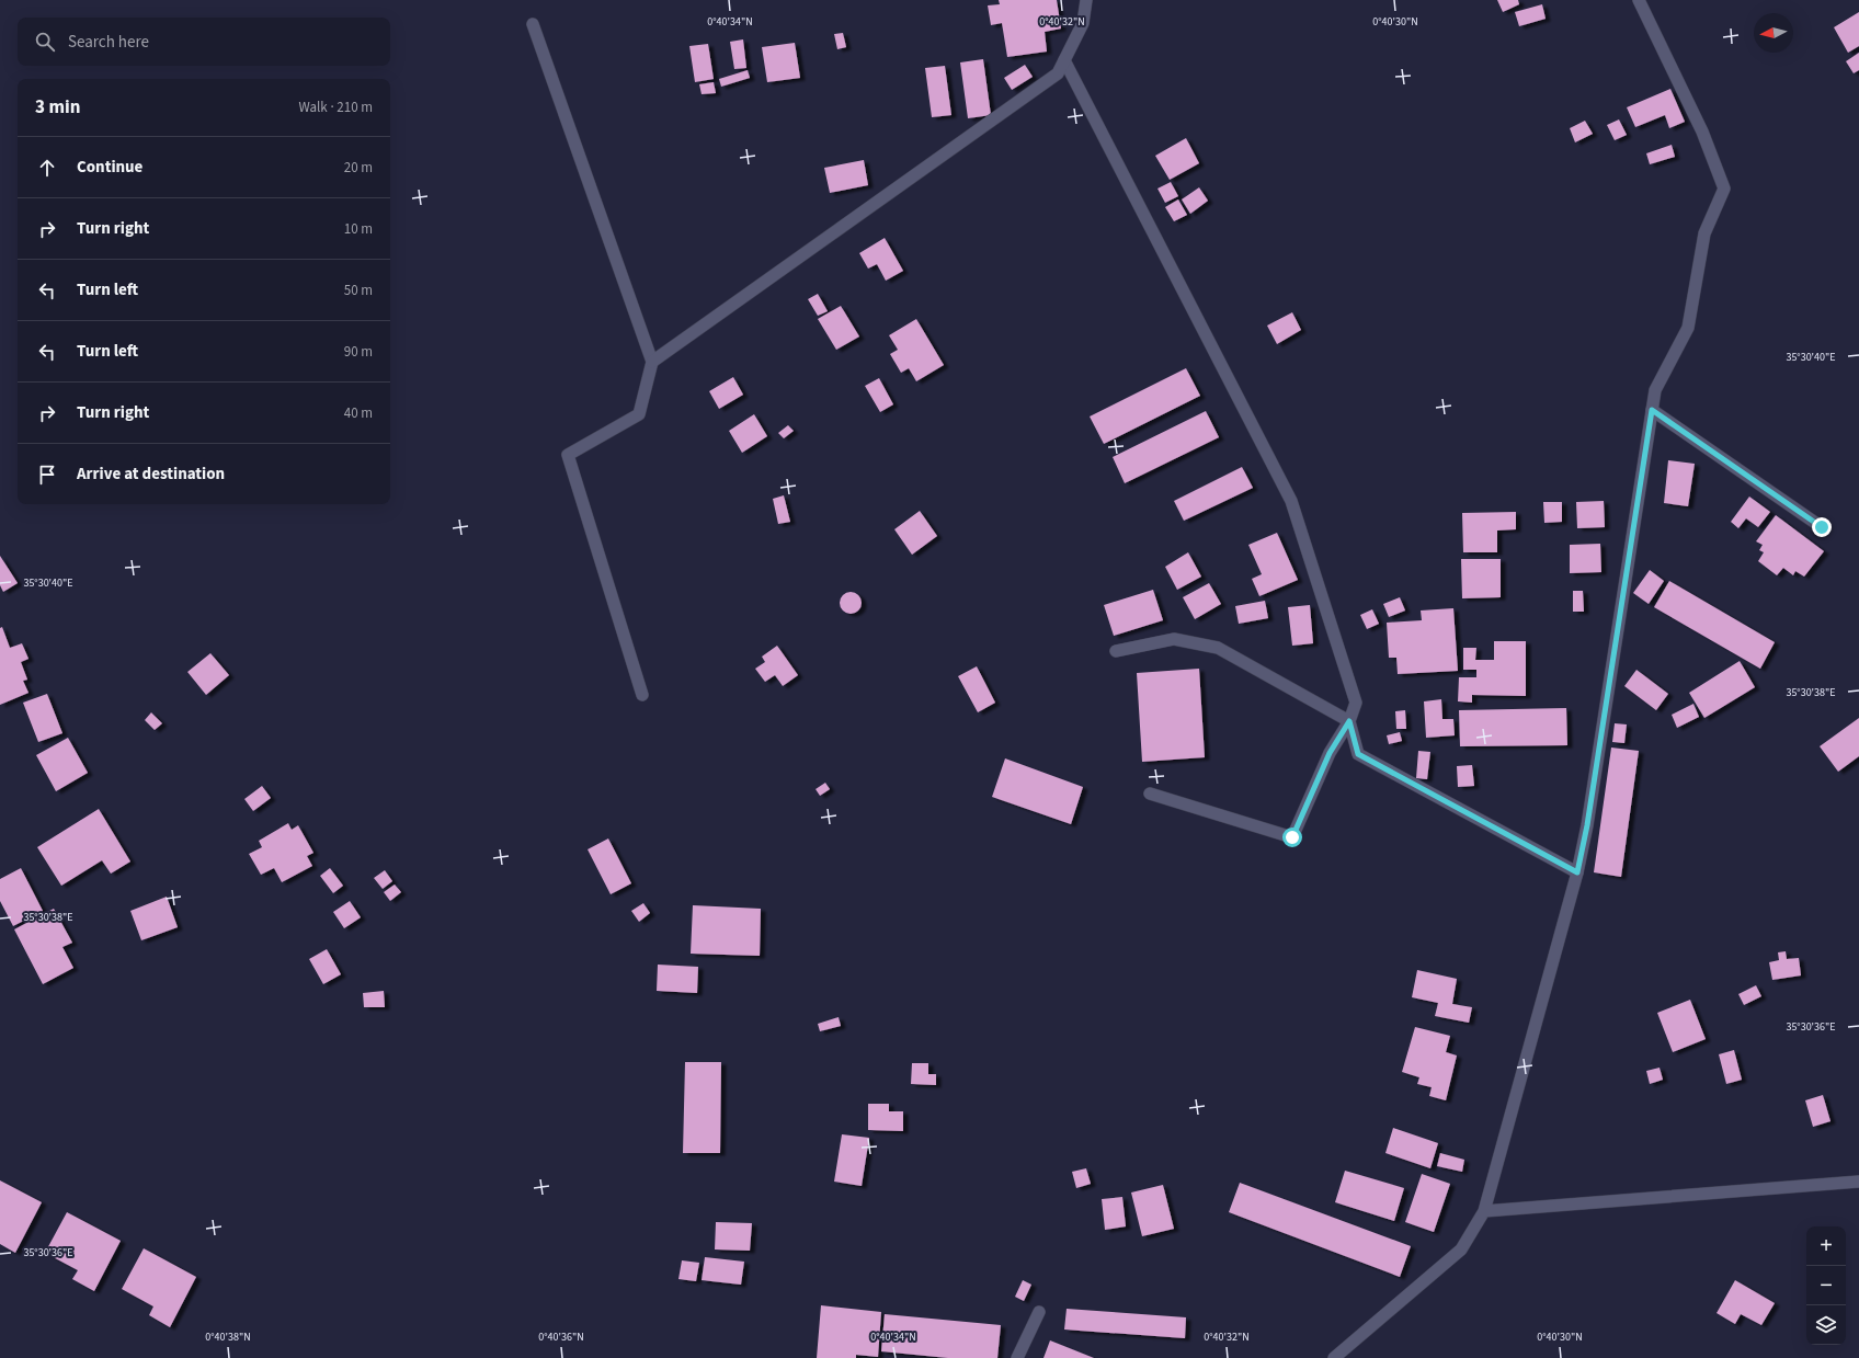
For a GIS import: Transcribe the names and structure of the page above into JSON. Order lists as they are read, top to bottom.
{
  "north": "left",
  "page": {
    "search": "Search here",
    "heading": ["3 min", "Walk · 210 m"],
    "list": [
      ["Continue", "20 m"],
      ["Turn right", "10 m"],
      ["Turn left", "50 m"],
      ["Turn left", "90 m"],
      ["Turn right", "40 m"],
      "Arrive at destination"
    ],
    "map_buttons": ["+", "−"]
  },
  "coordinates": [
    "0°40'34\"N",
    "0°40'32\"N",
    "0°40'30\"N",
    "35°30'40\"E",
    "35°30'38\"E",
    "35°30'36\"E",
    "0°40'38\"N",
    "0°40'36\"N"
  ]
}
